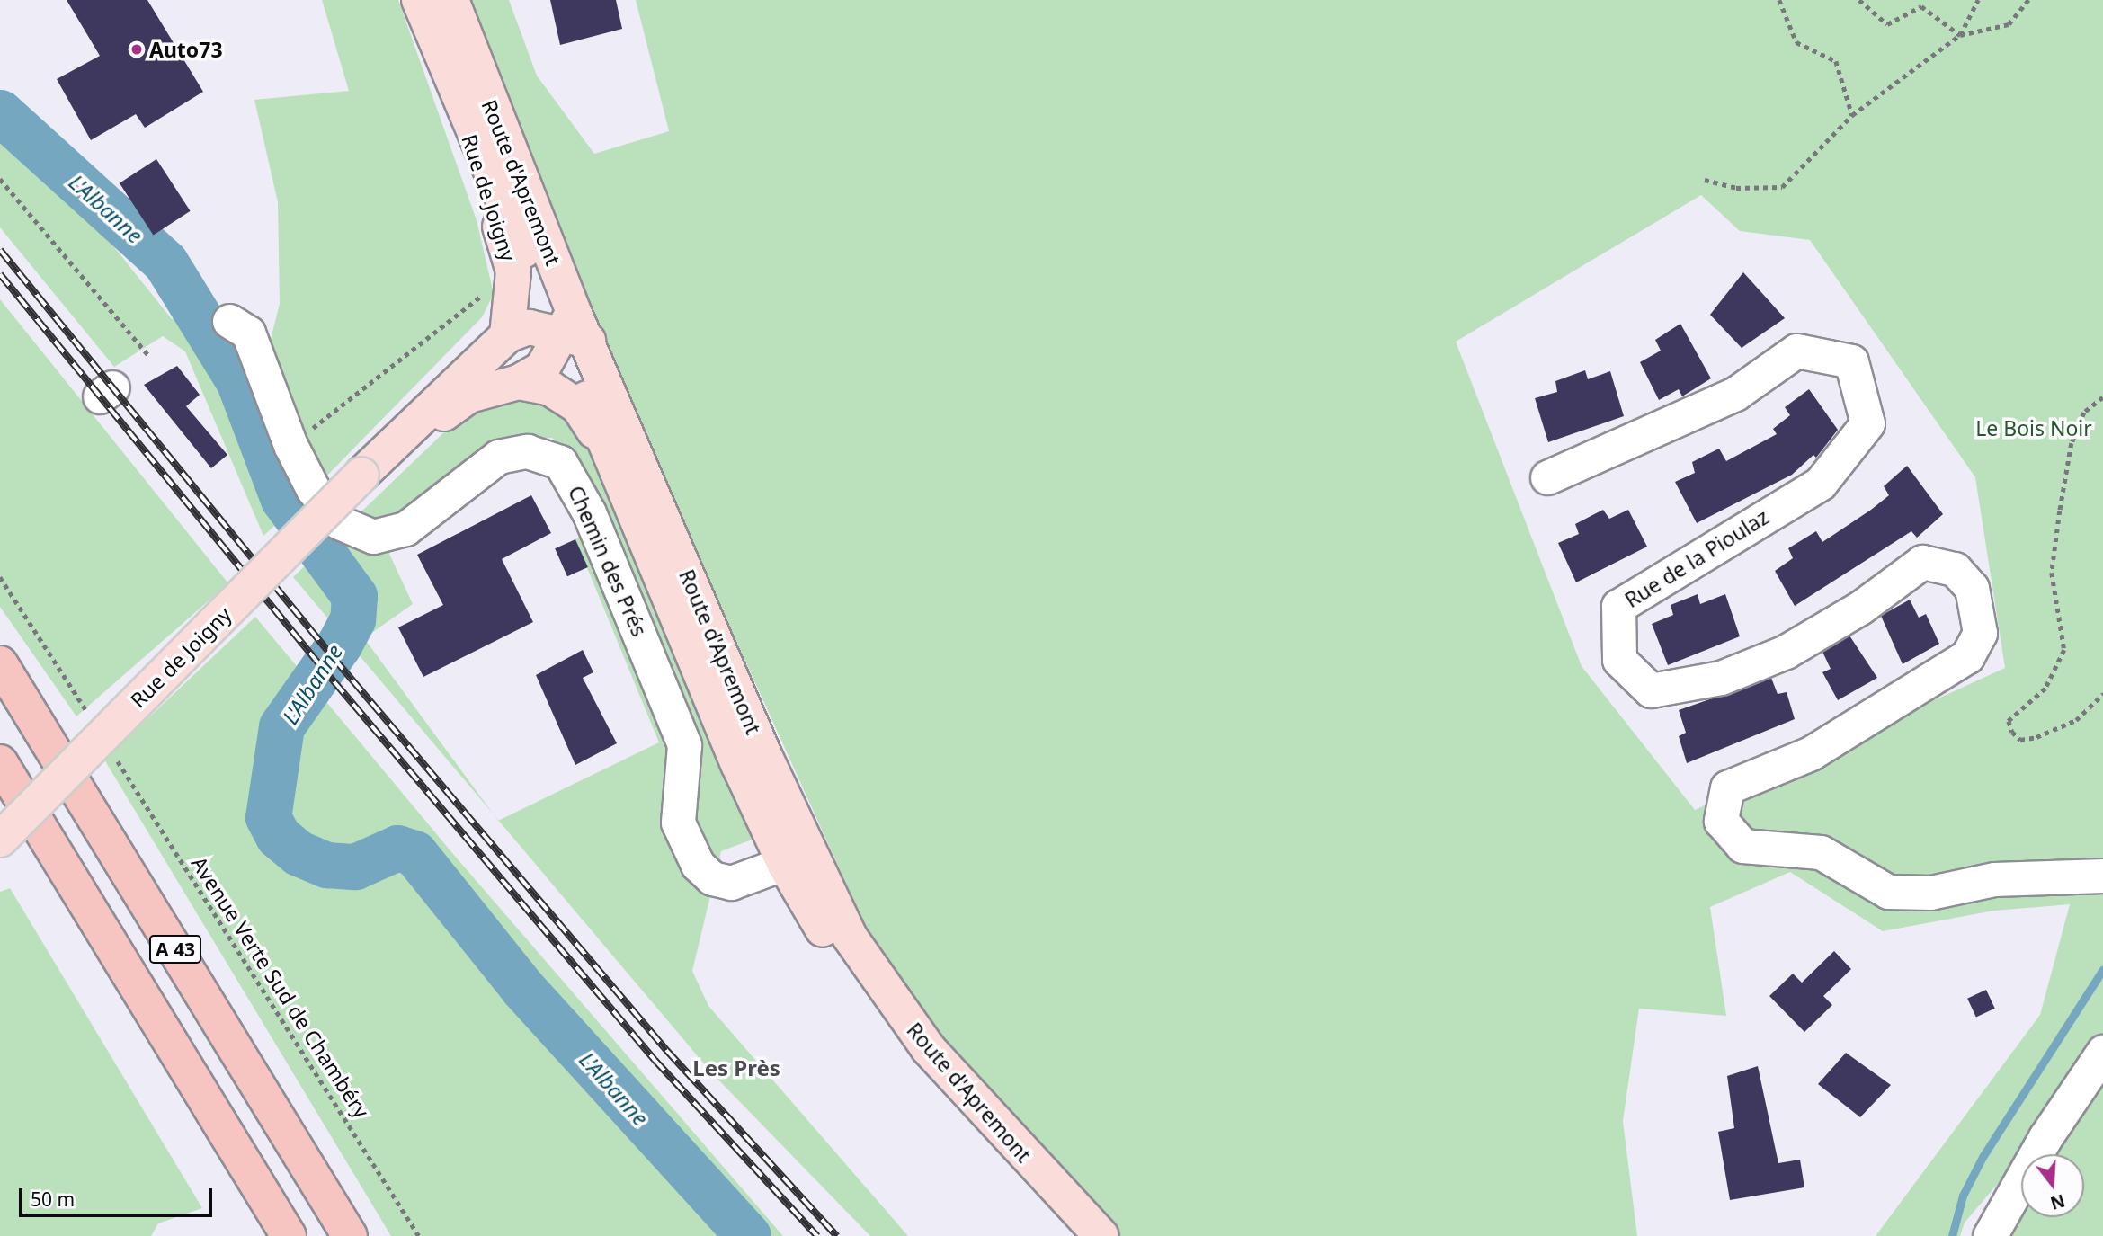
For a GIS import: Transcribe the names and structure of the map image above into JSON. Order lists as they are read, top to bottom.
{
  "streets": {
    "highway": ["A 43"],
    "main road": ["Route d'Apremont", "Rue de Joigny"],
    "street": ["Rue de la Pioulaz", "Chemin des Prés"],
    "path": ["Avenue Verte Sud de Chambéry"]
  },
  "crossings": [
    ["Route d'Apremont", "Rue de Joigny"],
    ["Route d'Apremont", "Chemin des Prés"]
  ],
  "districts": ["Les Près"],
  "water": ["L'Albanne"],
  "parks": ["Le Bois Noir"],
  "places": ["Auto73"],
  "scale_bar": "50 m",
  "north": "bottom"
}
